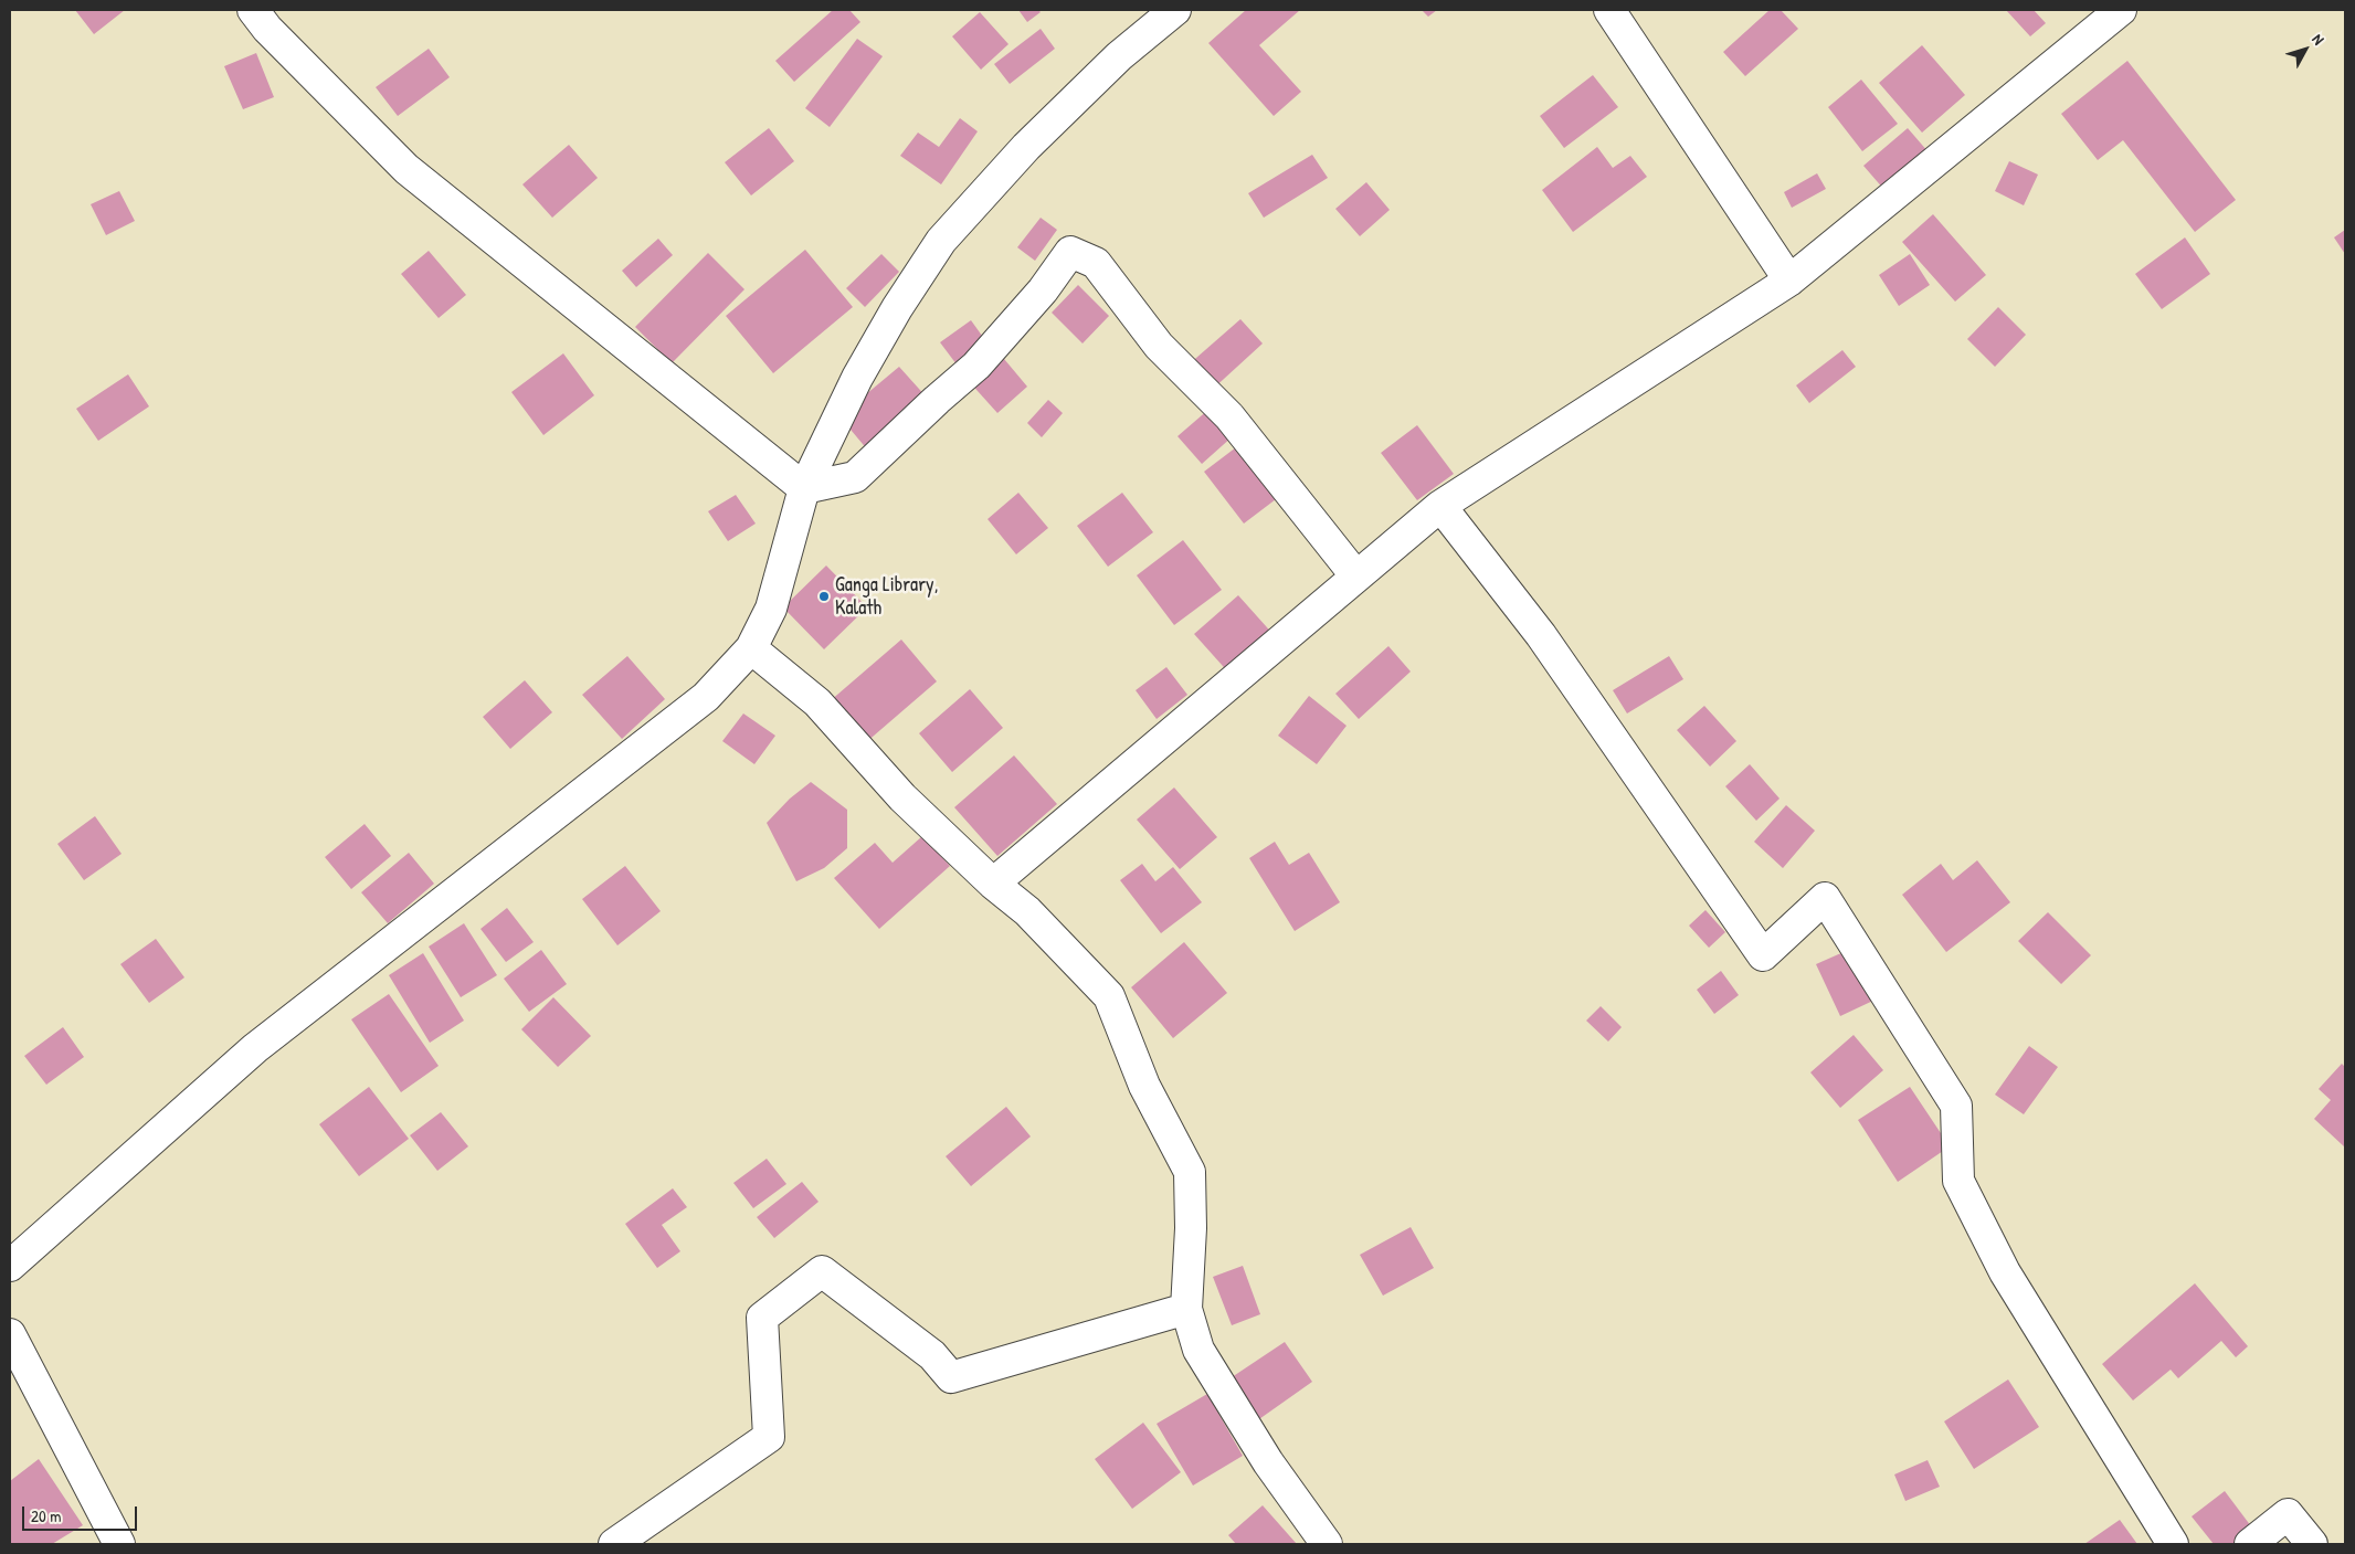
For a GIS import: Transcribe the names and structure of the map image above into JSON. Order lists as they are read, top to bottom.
{
  "places": ["Ganga Library, Kalath"],
  "scale_bar": "20 m",
  "north": "top right"
}
